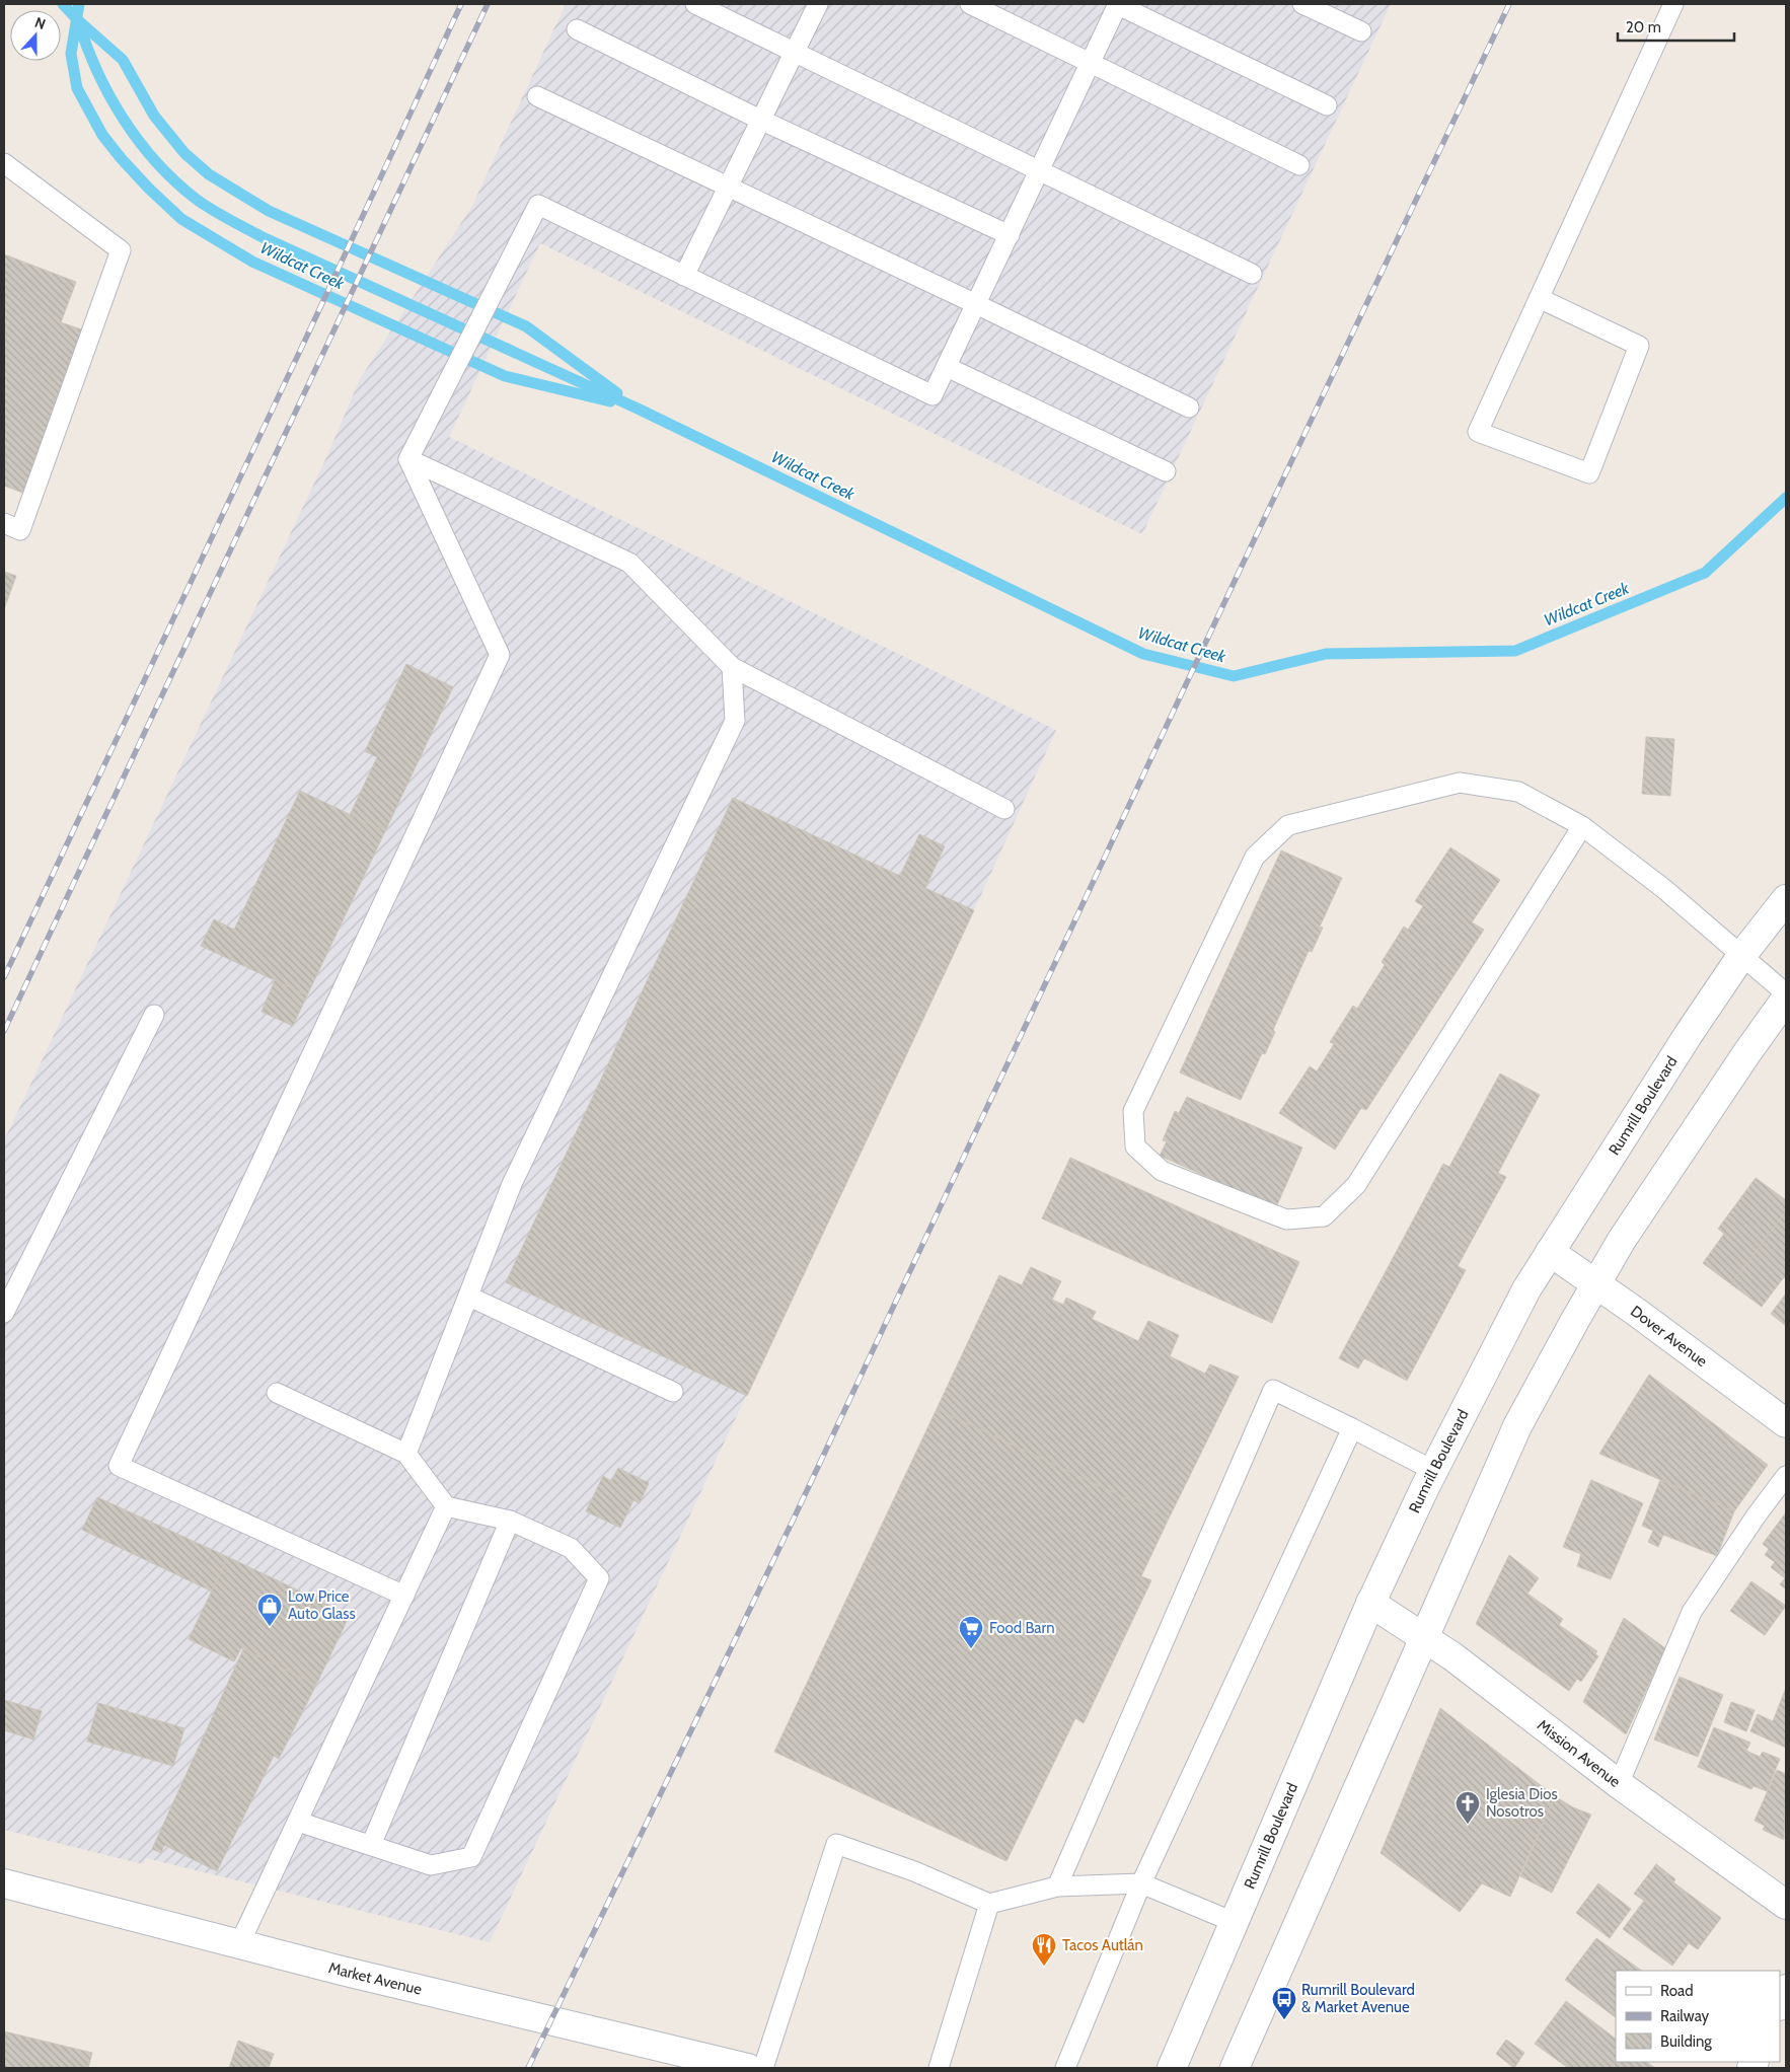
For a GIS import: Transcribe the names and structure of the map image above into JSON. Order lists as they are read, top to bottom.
{
  "streets": {
    "main road": [
      "Rumrill Boulevard",
      "Dover Avenue",
      "Mission Avenue",
      "Market Avenue"
    ]
  },
  "crossings": [
    ["Rumrill Boulevard", "Dover Avenue"],
    ["Rumrill Boulevard", "Mission Avenue"]
  ],
  "water": ["Wildcat Creek"],
  "places": {
    "shop": ["Low Price Auto Glass"],
    "supermarket": ["Food Barn"],
    "church": ["Iglesia Dios Nosotros"],
    "restaurant": ["Tacos Autlán"],
    "bus stop": ["Rumrill Boulevard & Market Avenue"]
  },
  "legend": ["Road", "Railway", "Building"],
  "scale_bar": "20 m",
  "north": "top"
}
